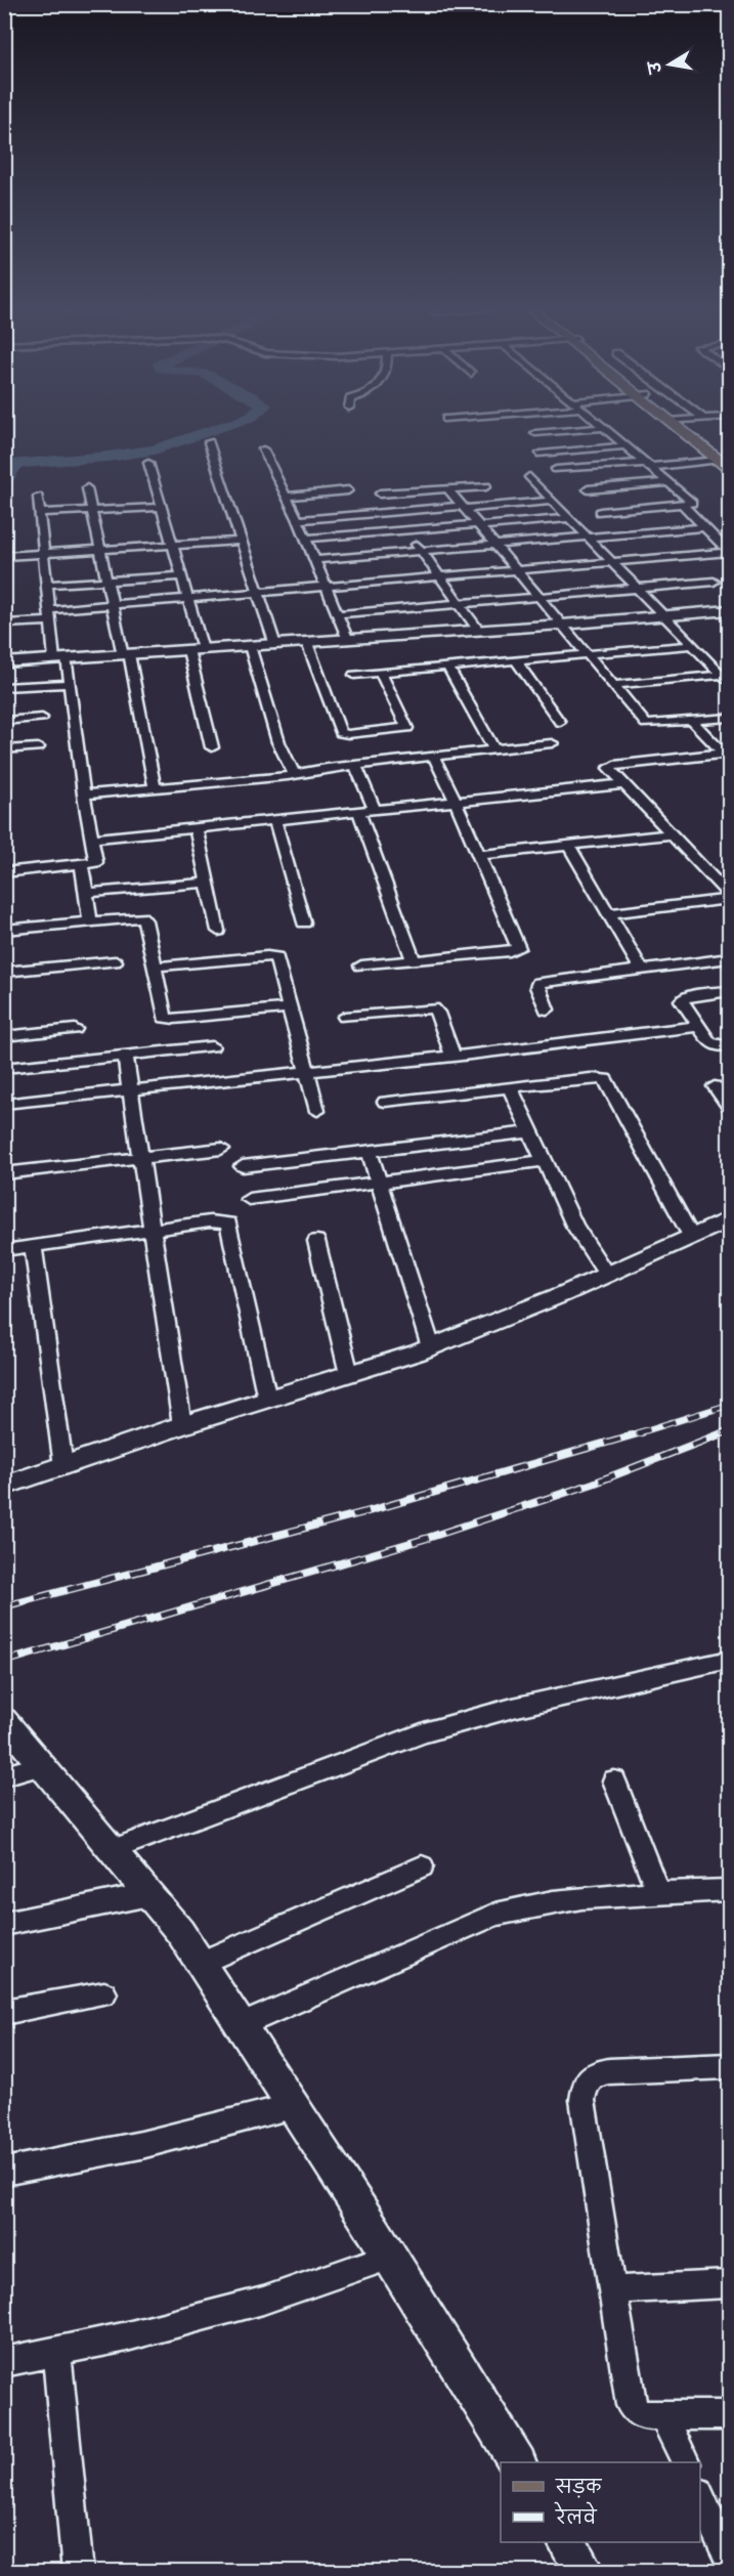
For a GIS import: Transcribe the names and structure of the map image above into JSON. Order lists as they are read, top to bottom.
{
  "legend": ["सड़क", "रेलवे"],
  "north": "left"
}
